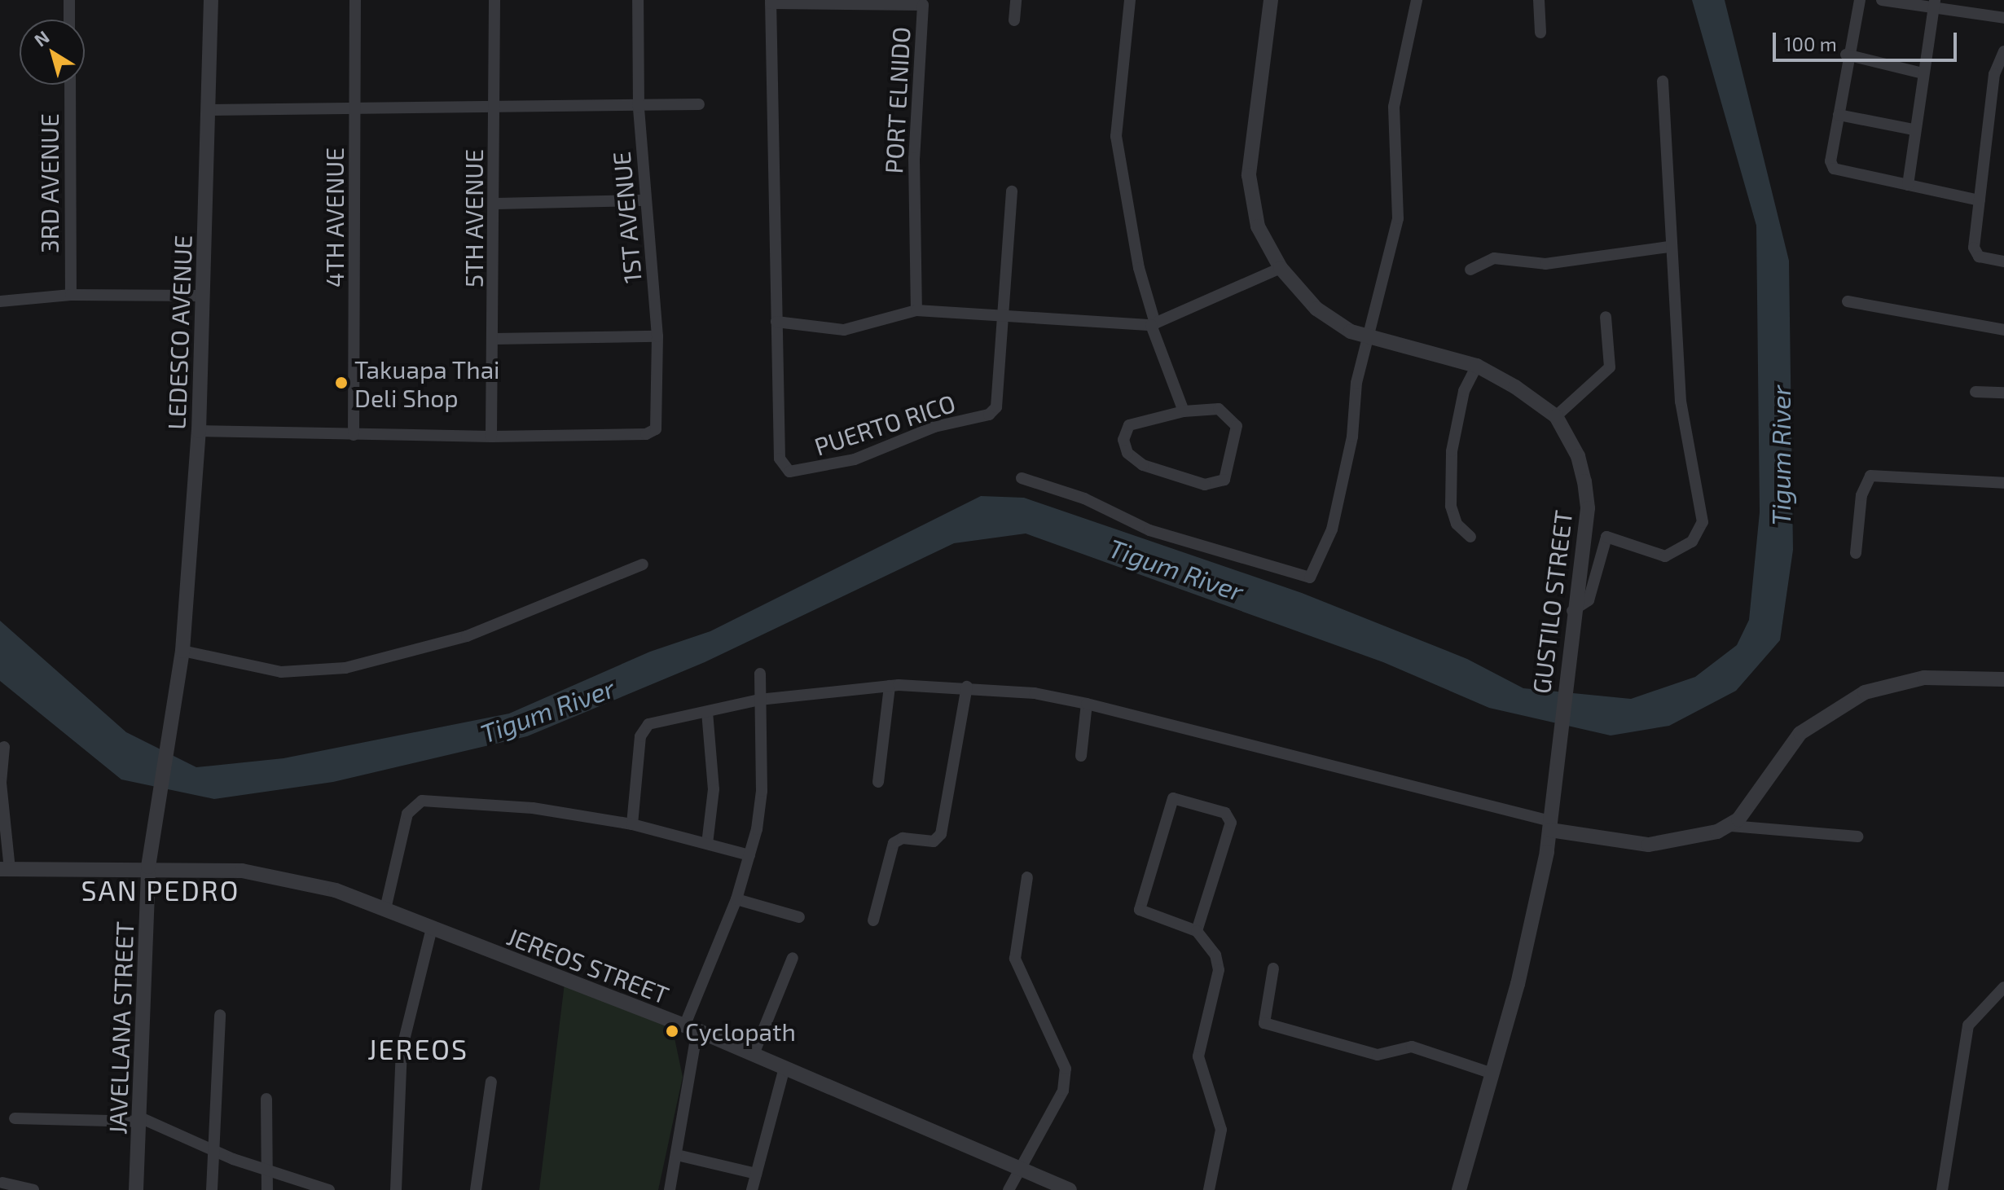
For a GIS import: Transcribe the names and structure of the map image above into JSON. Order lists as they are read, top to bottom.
{
  "streets": {
    "street": [
      "PORT ELNIDO",
      "3RD AVENUE",
      "4TH AVENUE",
      "1ST AVENUE",
      "5TH AVENUE",
      "LEDESCO AVENUE",
      "PUERTO RICO",
      "GUSTILO STREET",
      "JEREOS STREET",
      "JAVELLANA STREET"
    ]
  },
  "crossings": [
    ["PORT ELNIDO", "PUERTO RICO"],
    ["1ST AVENUE", "5TH AVENUE"],
    ["LEDESCO AVENUE", "JAVELLANA STREET"],
    ["JEREOS STREET", "JAVELLANA STREET"]
  ],
  "districts": ["SAN PEDRO", "JEREOS"],
  "water": ["Tigum River"],
  "places": ["Takuapa Thai Deli Shop", "Cyclopath"],
  "scale_bar": "100 m",
  "north": "top left"
}
